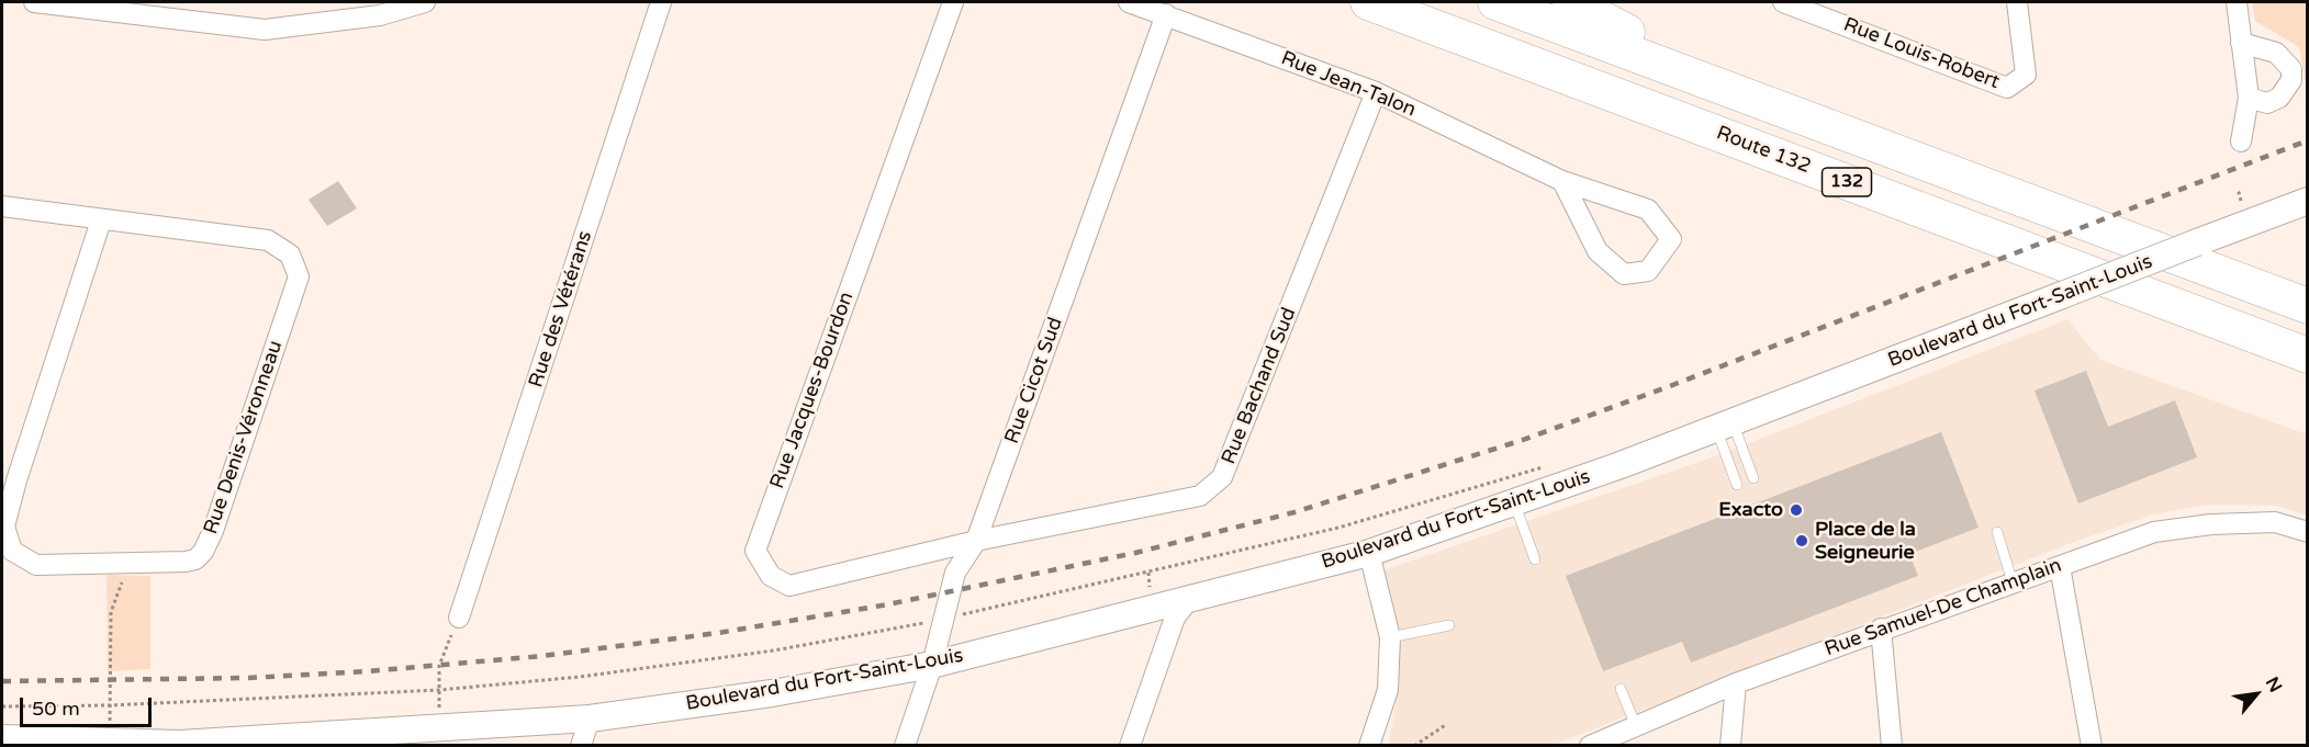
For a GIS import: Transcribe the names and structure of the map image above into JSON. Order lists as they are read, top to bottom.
{
  "streets": {
    "highway": ["Route 132", "132"],
    "street": [
      "Rue Louis-Robert",
      "Rue Jean-Talon",
      "Rue des Vétérans",
      "Boulevard du Fort-Saint-Louis",
      "Rue Cicot Sud",
      "Rue Bachand Sud",
      "Rue Jacques-Bourdon",
      "Rue Denis-Véronneau",
      "Rue Samuel-De Champlain"
    ]
  },
  "crossings": [
    ["Rue Jean-Talon", "Rue Cicot Sud"],
    ["Rue Jean-Talon", "Rue Bachand Sud"],
    ["Boulevard du Fort-Saint-Louis", "Rue Cicot Sud"],
    ["Rue Cicot Sud", "Rue Bachand Sud"],
    ["Rue Cicot Sud", "Rue Jacques-Bourdon"],
    ["Rue Bachand Sud", "Rue Jacques-Bourdon"]
  ],
  "places": ["Exacto", "Place de la Seigneurie"],
  "scale_bar": "50 m",
  "north": "top right"
}
